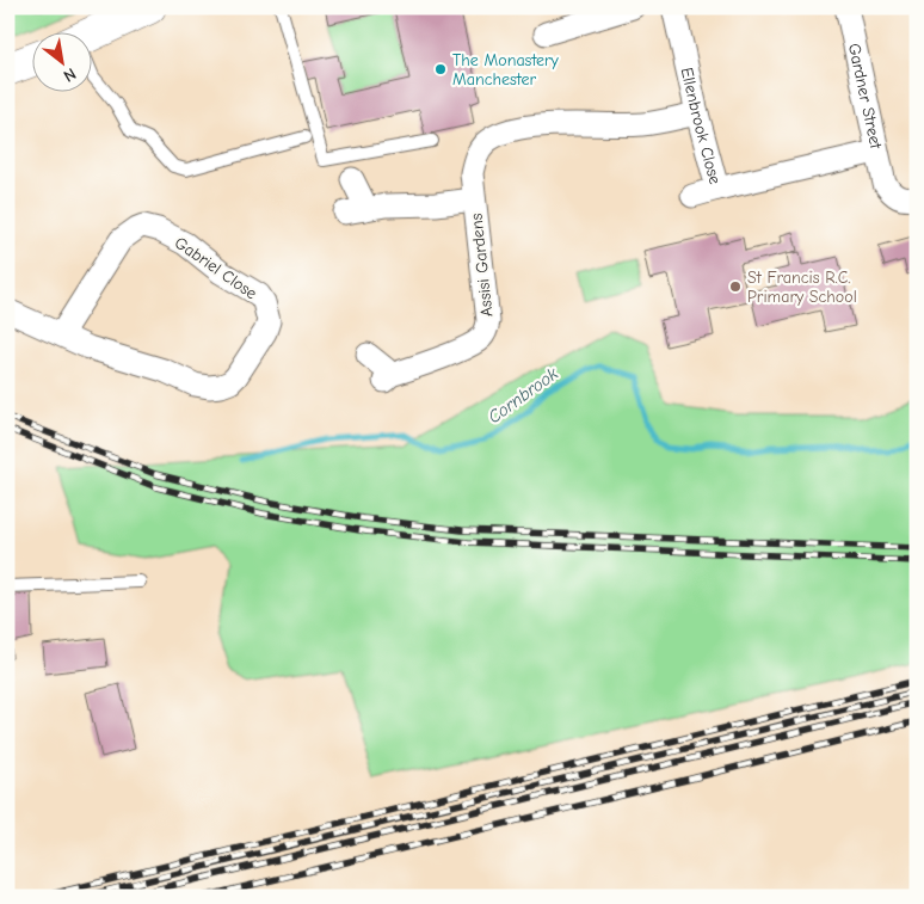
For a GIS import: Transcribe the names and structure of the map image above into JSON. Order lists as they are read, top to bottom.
{
  "streets": {
    "street": [
      "Gardner Street",
      "Ellenbrook Close",
      "Assisi Gardens",
      "Gabriel Close"
    ]
  },
  "crossings": [
    ["Gardner Street", "Ellenbrook Close"],
    ["Ellenbrook Close", "Assisi Gardens"]
  ],
  "water": ["Cornbrook"],
  "places": ["The Monastery Manchester", "St Francis R.C. Primary School"],
  "north": "bottom right"
}
